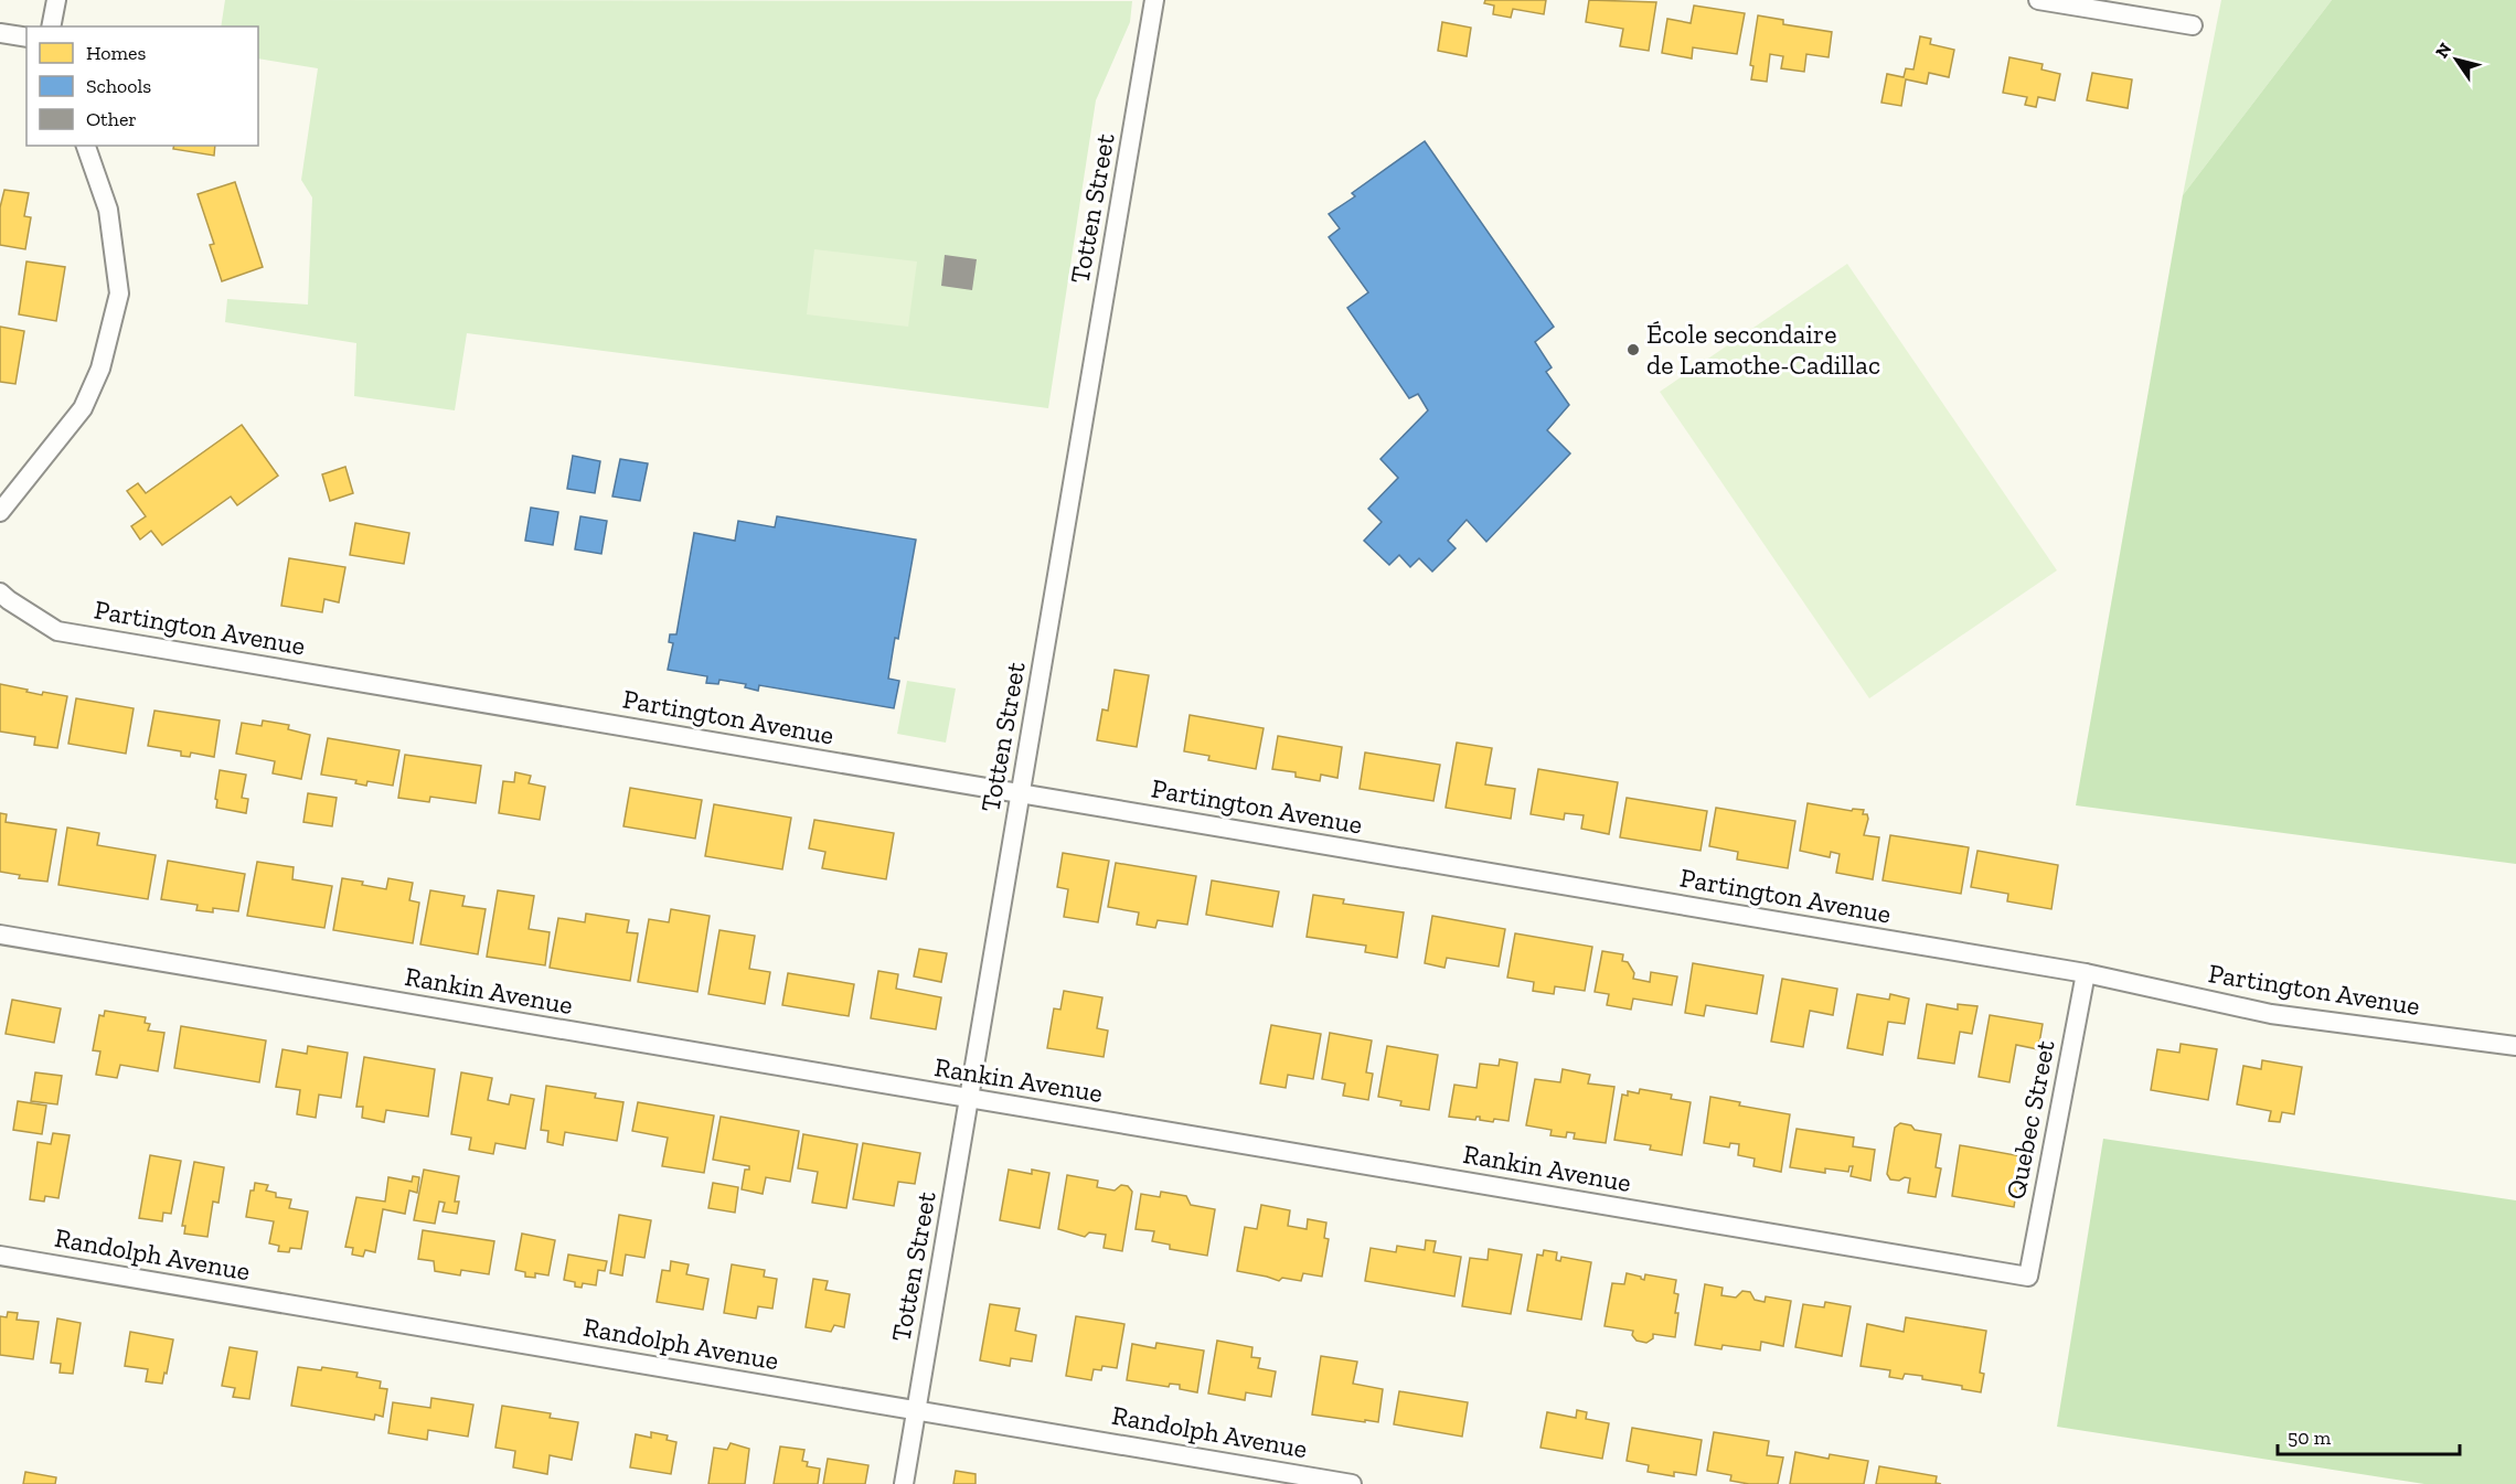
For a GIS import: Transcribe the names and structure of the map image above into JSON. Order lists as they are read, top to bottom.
{
  "streets": {
    "street": [
      "Totten Street",
      "Partington Avenue",
      "Rankin Avenue",
      "Quebec Street",
      "Randolph Avenue"
    ]
  },
  "crossings": [
    ["Totten Street", "Partington Avenue"],
    ["Totten Street", "Rankin Avenue"],
    ["Totten Street", "Randolph Avenue"],
    ["Partington Avenue", "Quebec Street"],
    ["Rankin Avenue", "Quebec Street"]
  ],
  "places": ["École secondaire de Lamothe-Cadillac"],
  "legend": ["Homes", "Schools", "Other"],
  "scale_bar": "50 m",
  "north": "top left"
}
